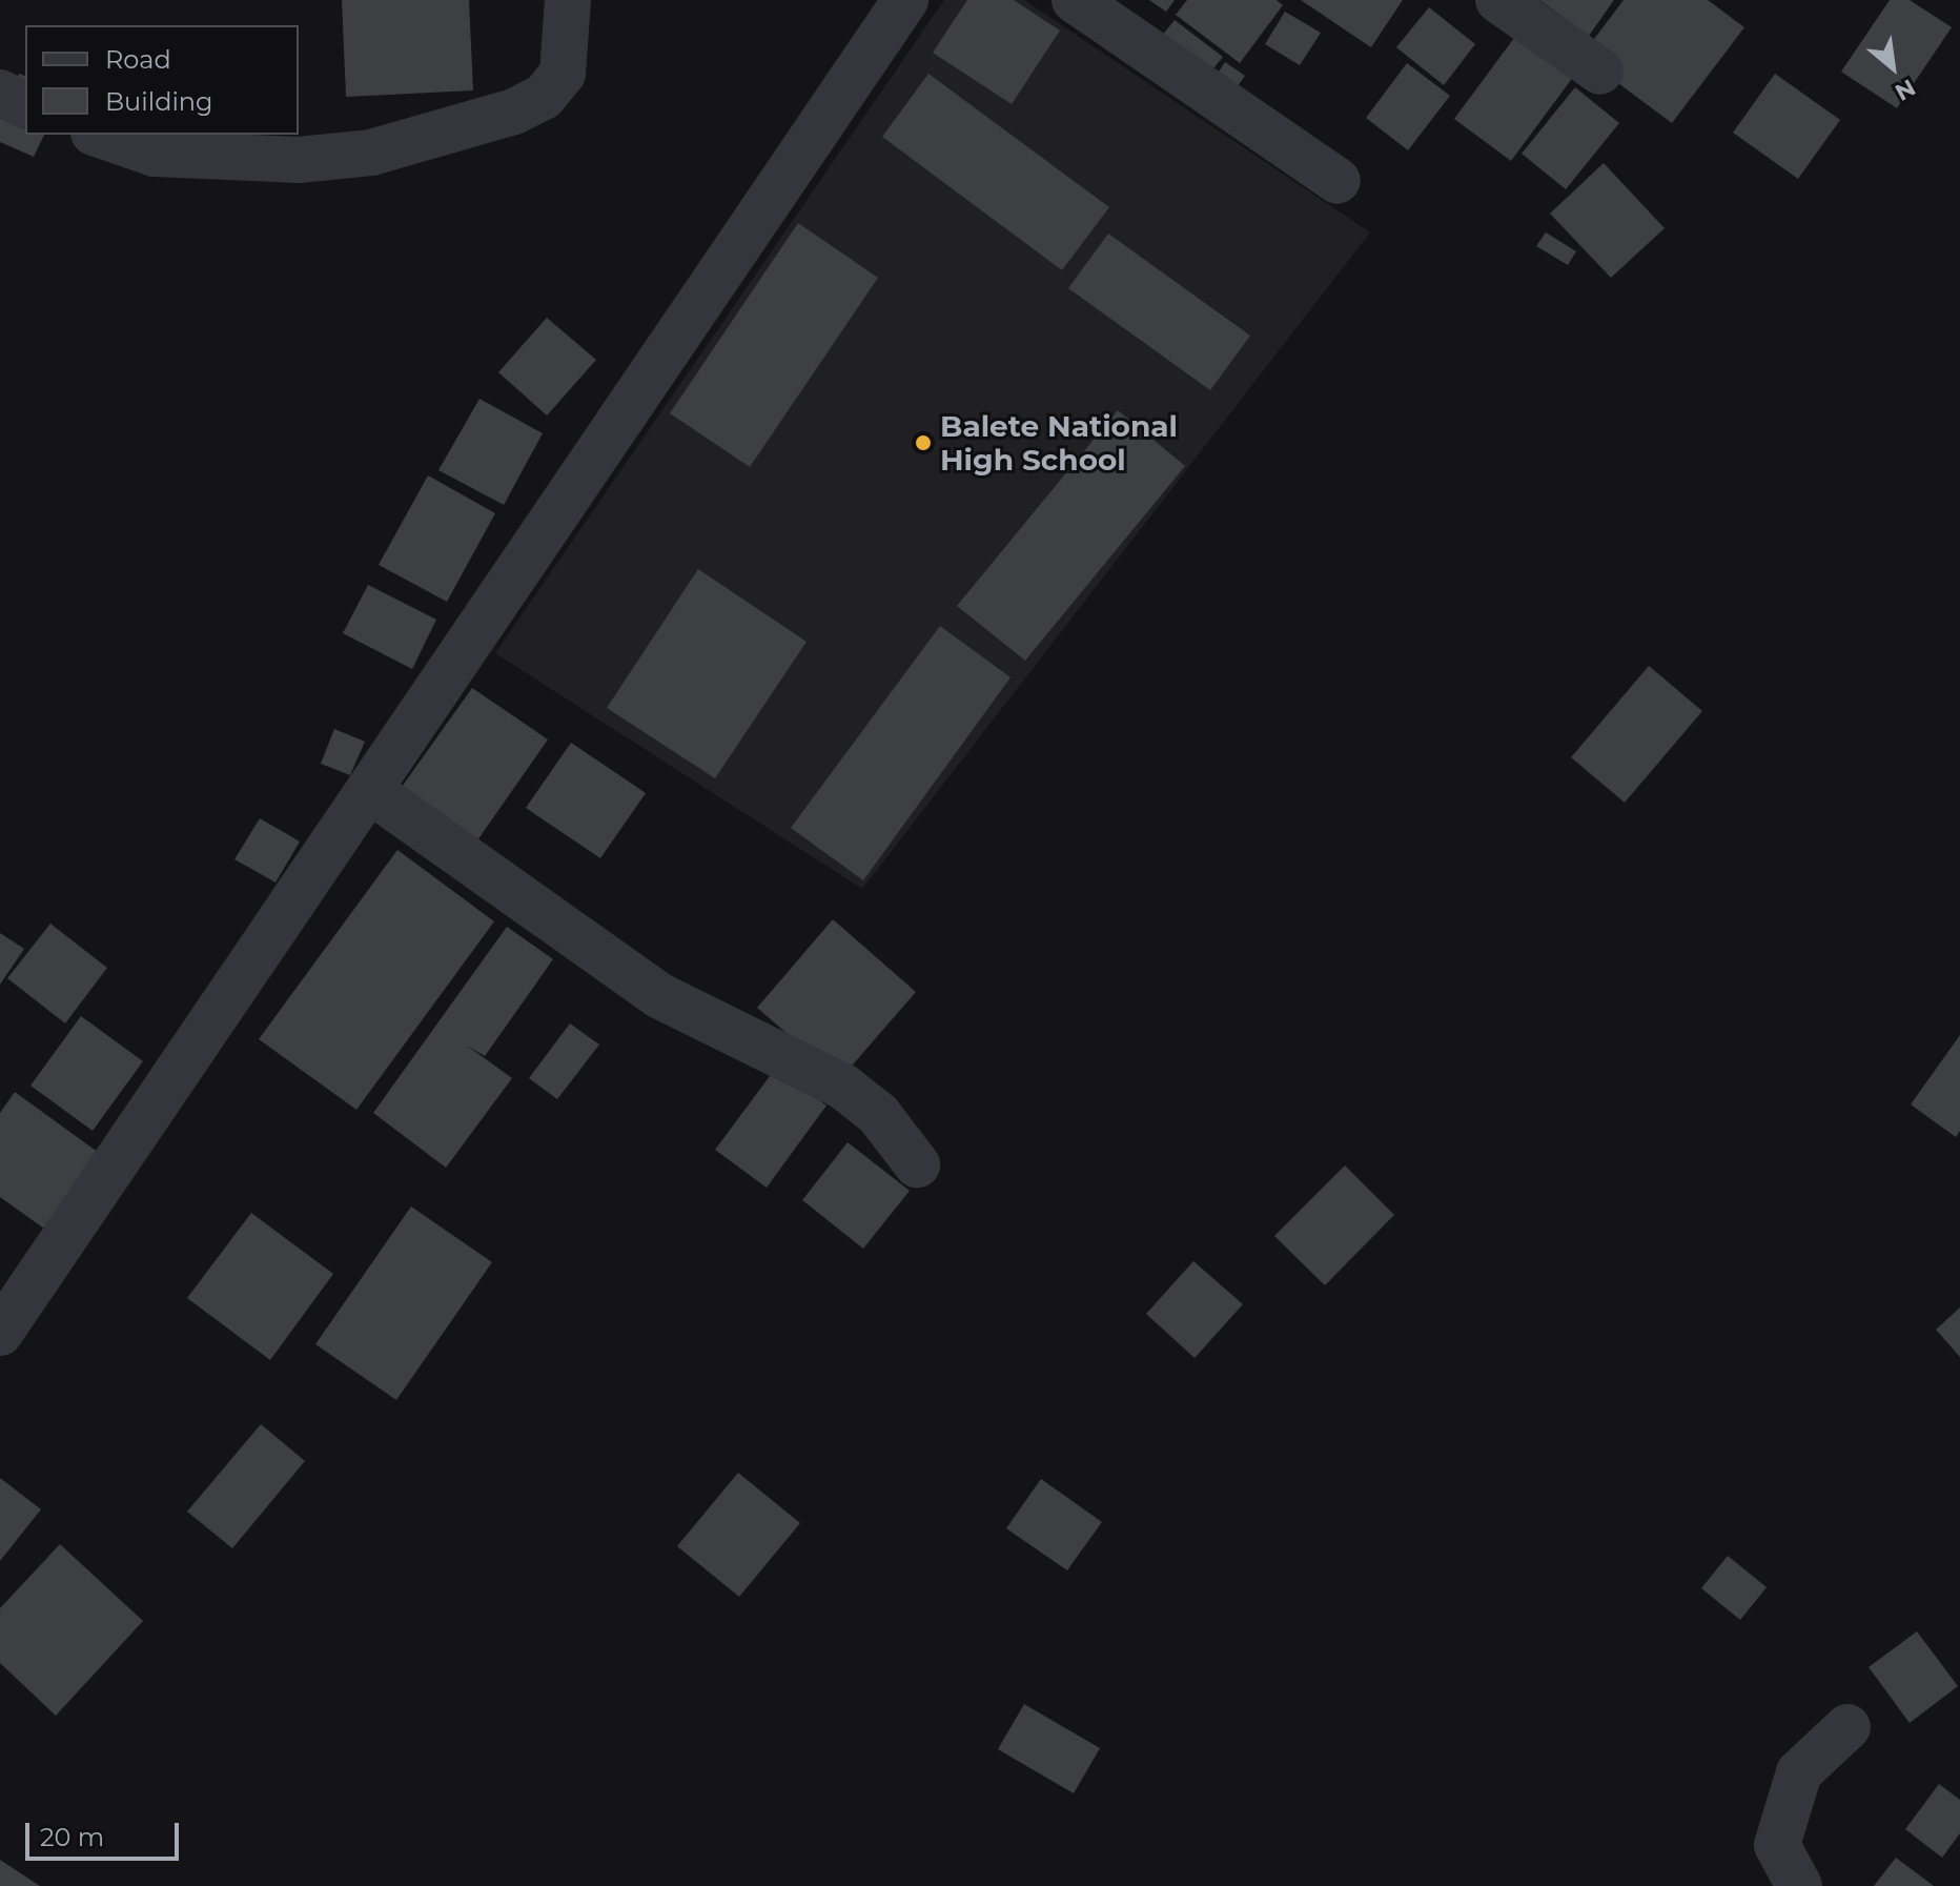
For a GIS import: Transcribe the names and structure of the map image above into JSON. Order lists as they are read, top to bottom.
{
  "places": ["Balete National High School"],
  "legend": ["Road", "Building"],
  "scale_bar": "20 m",
  "north": "bottom right"
}
